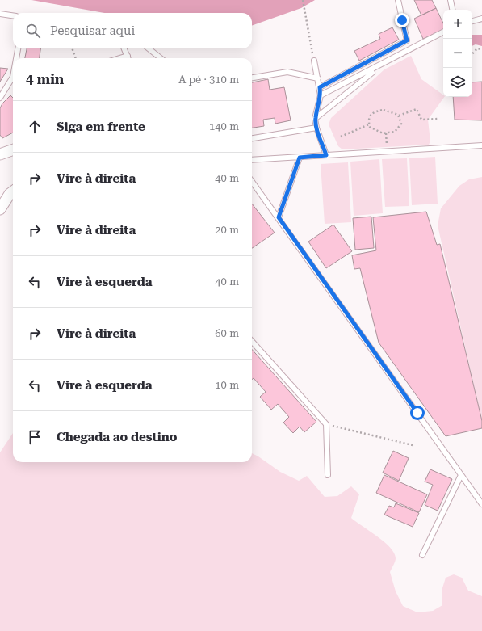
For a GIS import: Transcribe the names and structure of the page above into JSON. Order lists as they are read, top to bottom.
{
  "page": {
    "map_buttons": ["+", "−"],
    "search": "Pesquisar aqui",
    "heading": ["4 min", "A pé · 310 m"],
    "list": [
      ["Siga em frente", "140 m"],
      ["Vire à direita", "40 m"],
      ["Vire à direita", "20 m"],
      ["Vire à esquerda", "40 m"],
      ["Vire à direita", "60 m"],
      ["Vire à esquerda", "10 m"],
      "Chegada ao destino"
    ]
  }
}
